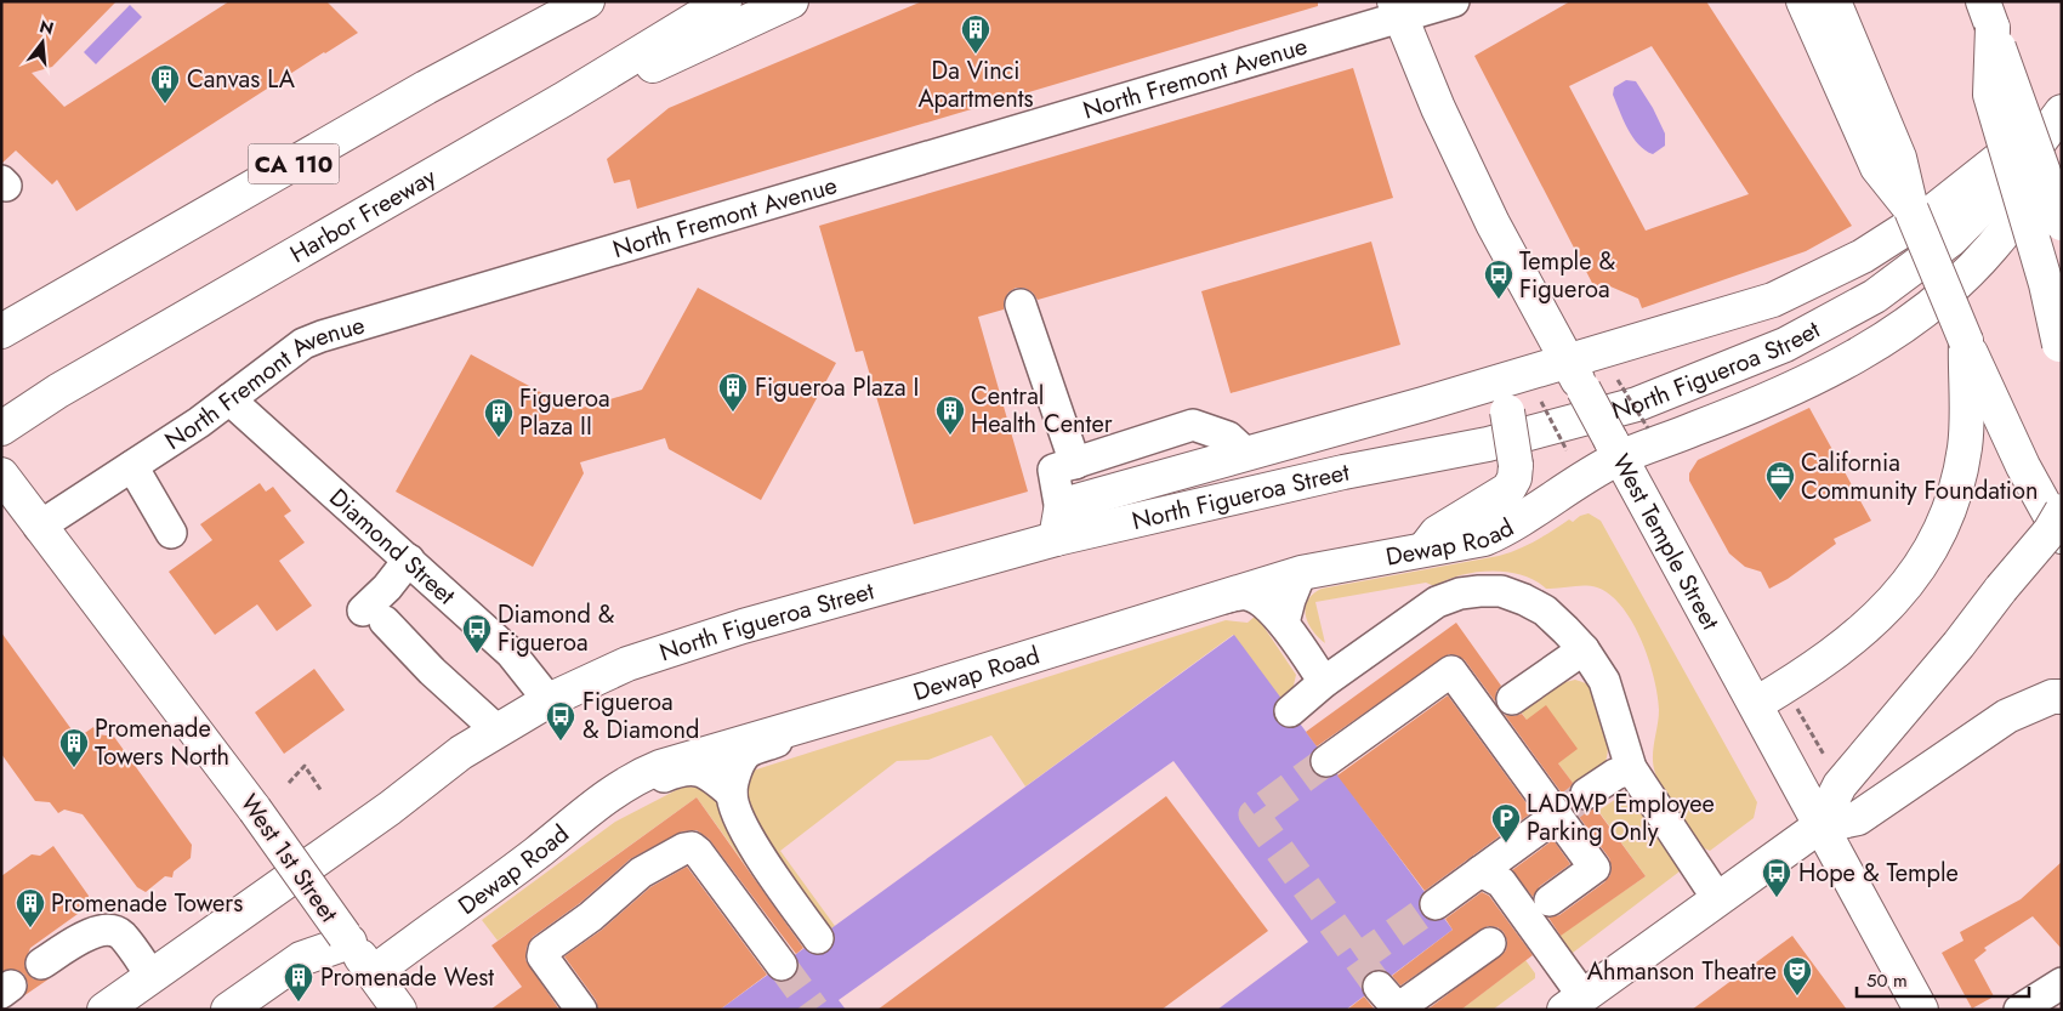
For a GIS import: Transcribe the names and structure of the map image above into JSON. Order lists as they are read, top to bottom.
{
  "streets": {
    "main road": [
      "CA 110",
      "Harbor Freeway",
      "North Figueroa Street",
      "Dewap Road",
      "West Temple Street",
      "West 1st Street"
    ],
    "street": ["North Fremont Avenue", "Diamond Street"]
  },
  "crossings": [
    ["North Fremont Avenue", "West Temple Street"],
    ["North Fremont Avenue", "Diamond Street"],
    ["North Fremont Avenue", "West 1st Street"],
    ["North Figueroa Street", "Dewap Road"],
    ["North Figueroa Street", "Diamond Street"],
    ["Dewap Road", "West Temple Street"],
    ["Dewap Road", "West 1st Street"]
  ],
  "places": {
    "building": [
      "Da Vinci Apartments",
      "Canvas LA",
      "Figueroa Plaza I",
      "Central Health Center",
      "Figueroa Plaza II",
      "Promenade Towers North",
      "Promenade Towers",
      "Promenade West"
    ],
    "bus stop": [
      "Temple & Figueroa",
      "Diamond & Figueroa",
      "Figueroa & Diamond",
      "Hope & Temple"
    ],
    "office": ["California Community Foundation"],
    "parking": ["LADWP Employee Parking Only"],
    "theatre": ["Ahmanson Theatre"]
  },
  "scale_bar": "50 m",
  "north": "top"
}
